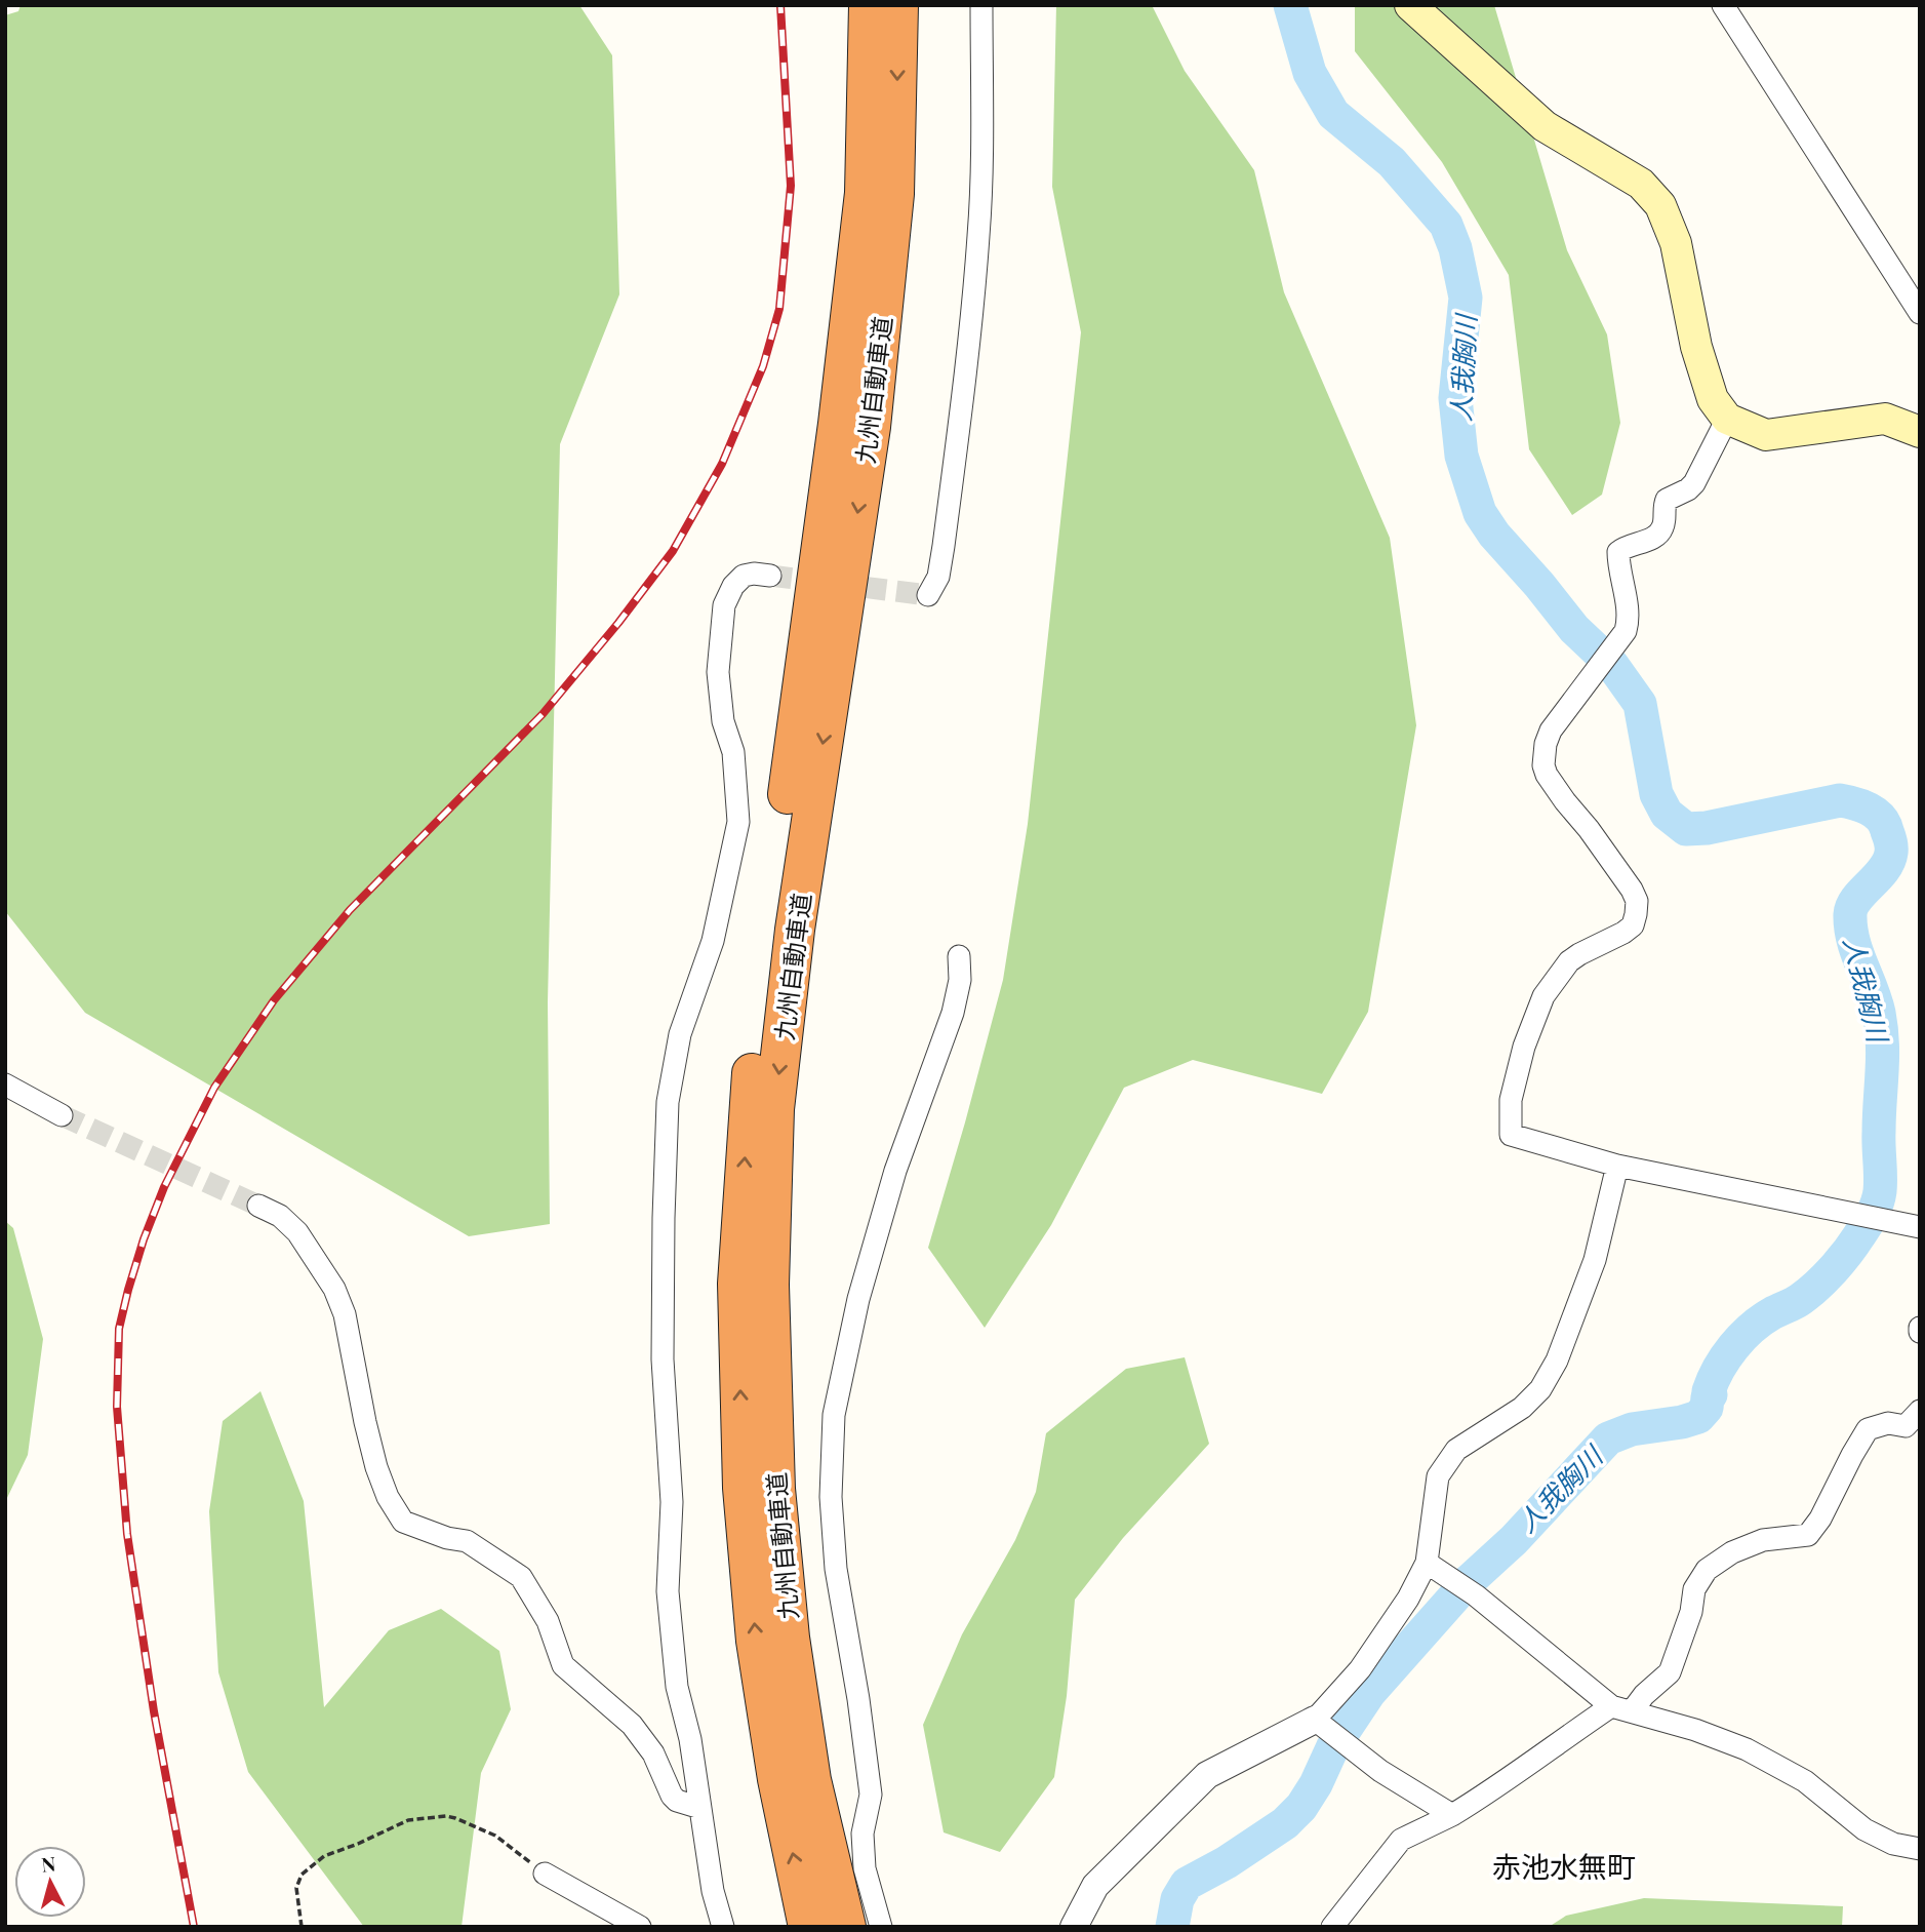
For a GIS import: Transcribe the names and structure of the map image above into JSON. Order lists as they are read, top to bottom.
{
  "streets": {
    "highway": ["九州自動車道"]
  },
  "districts": ["赤池水無町"],
  "water": ["人我胸川"],
  "north": "top"
}
